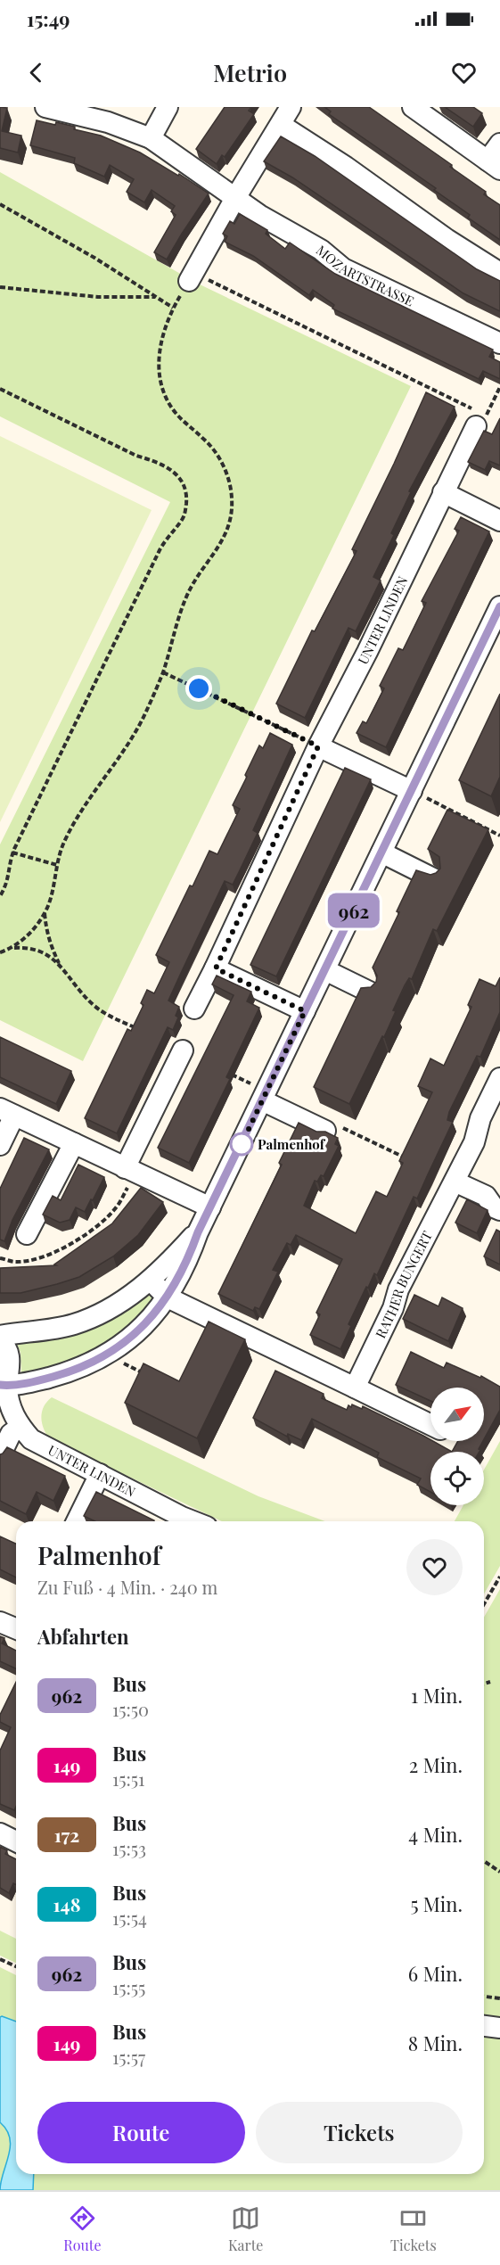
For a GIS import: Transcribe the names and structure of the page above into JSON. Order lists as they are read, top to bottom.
{
  "streets": {
    "street": ["MOZARTSTRASSE", "UNTER LINDEN", "RATHER BUNGERT"]
  },
  "places": ["Palmenhof"],
  "lines": ["bus line 962"],
  "north": "top right",
  "page": {
    "status": "15:49",
    "header": "Metrio",
    "on_map": "962",
    "heading": [
      ["Palmenhof", "Zu Fuß · 4 Min. · 240 m"],
      "Abfahrten"
    ],
    "list": [
      {
        "mark": "962",
        "name": "Bus",
        "note": "15:50",
        "value": "1 Min."
      },
      {
        "mark": "149",
        "name": "Bus",
        "note": "15:51",
        "value": "2 Min."
      },
      {
        "mark": "172",
        "name": "Bus",
        "note": "15:53",
        "value": "4 Min."
      },
      {
        "mark": "148",
        "name": "Bus",
        "note": "15:54",
        "value": "5 Min."
      },
      {
        "mark": "962",
        "name": "Bus",
        "note": "15:55",
        "value": "6 Min."
      },
      {
        "mark": "149",
        "name": "Bus",
        "note": "15:57",
        "value": "8 Min."
      }
    ],
    "buttons": ["Route", "Tickets"],
    "tabs": ["Route", "Karte", "Tickets"]
  }
}
